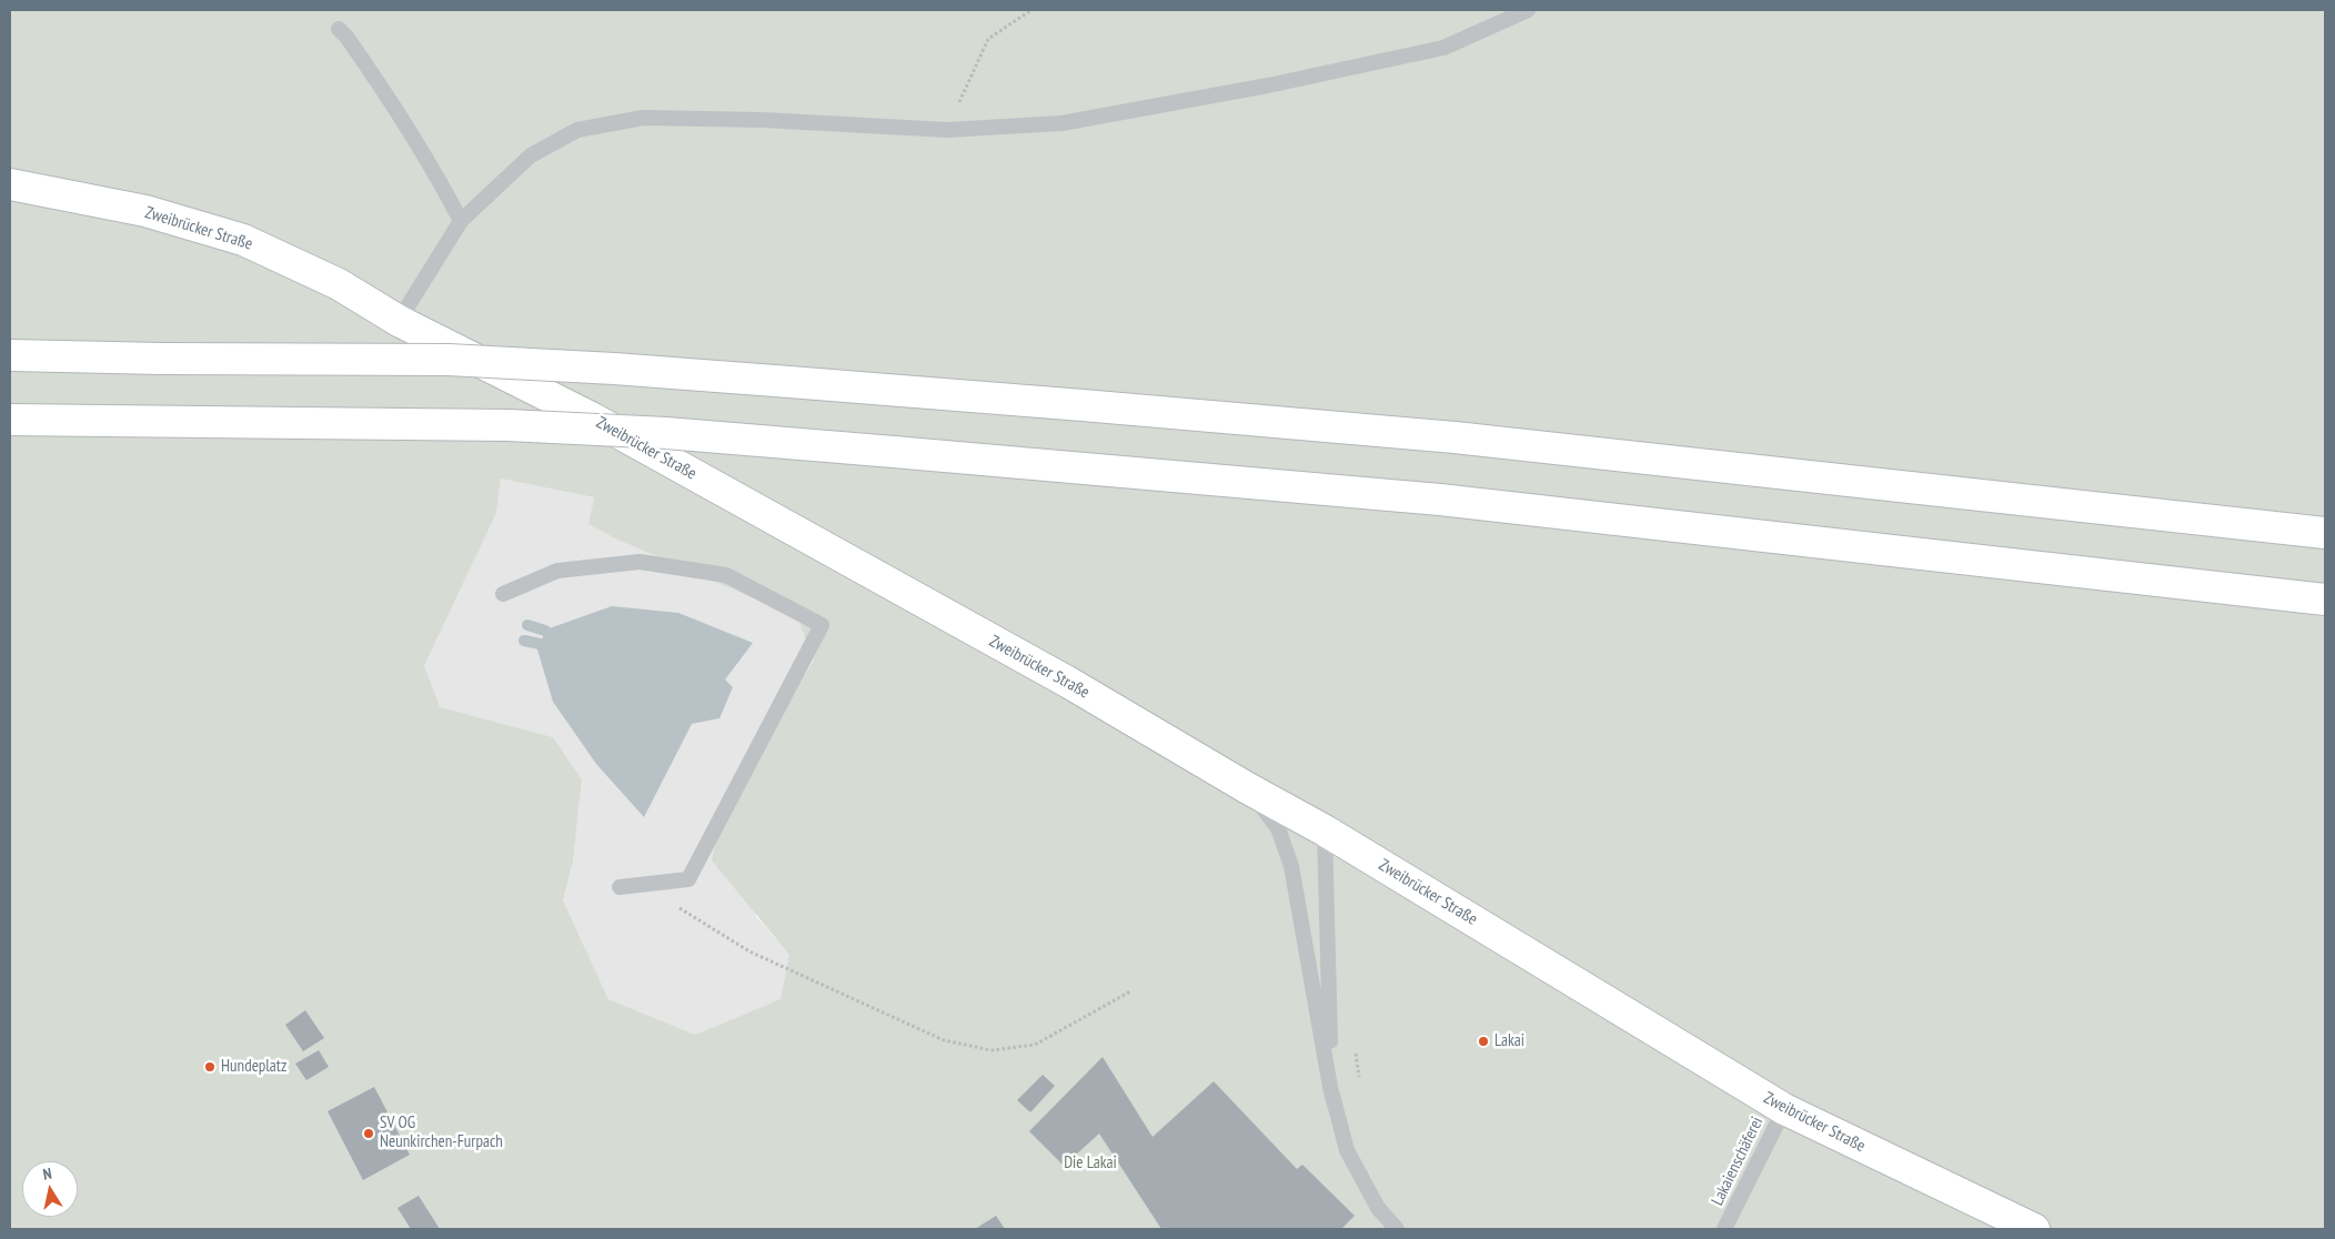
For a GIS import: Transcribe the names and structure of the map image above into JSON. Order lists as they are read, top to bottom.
{
  "streets": {
    "main road": ["Zweibrücker Straße"],
    "lane": ["Lakaienschäferei"]
  },
  "crossings": [
    ["Zweibrücker Straße", "Lakaienschäferei"]
  ],
  "parks": ["Die Lakai"],
  "places": ["Lakai", "Hundeplatz", "SV OG Neunkirchen-Furpach"],
  "north": "top"
}
